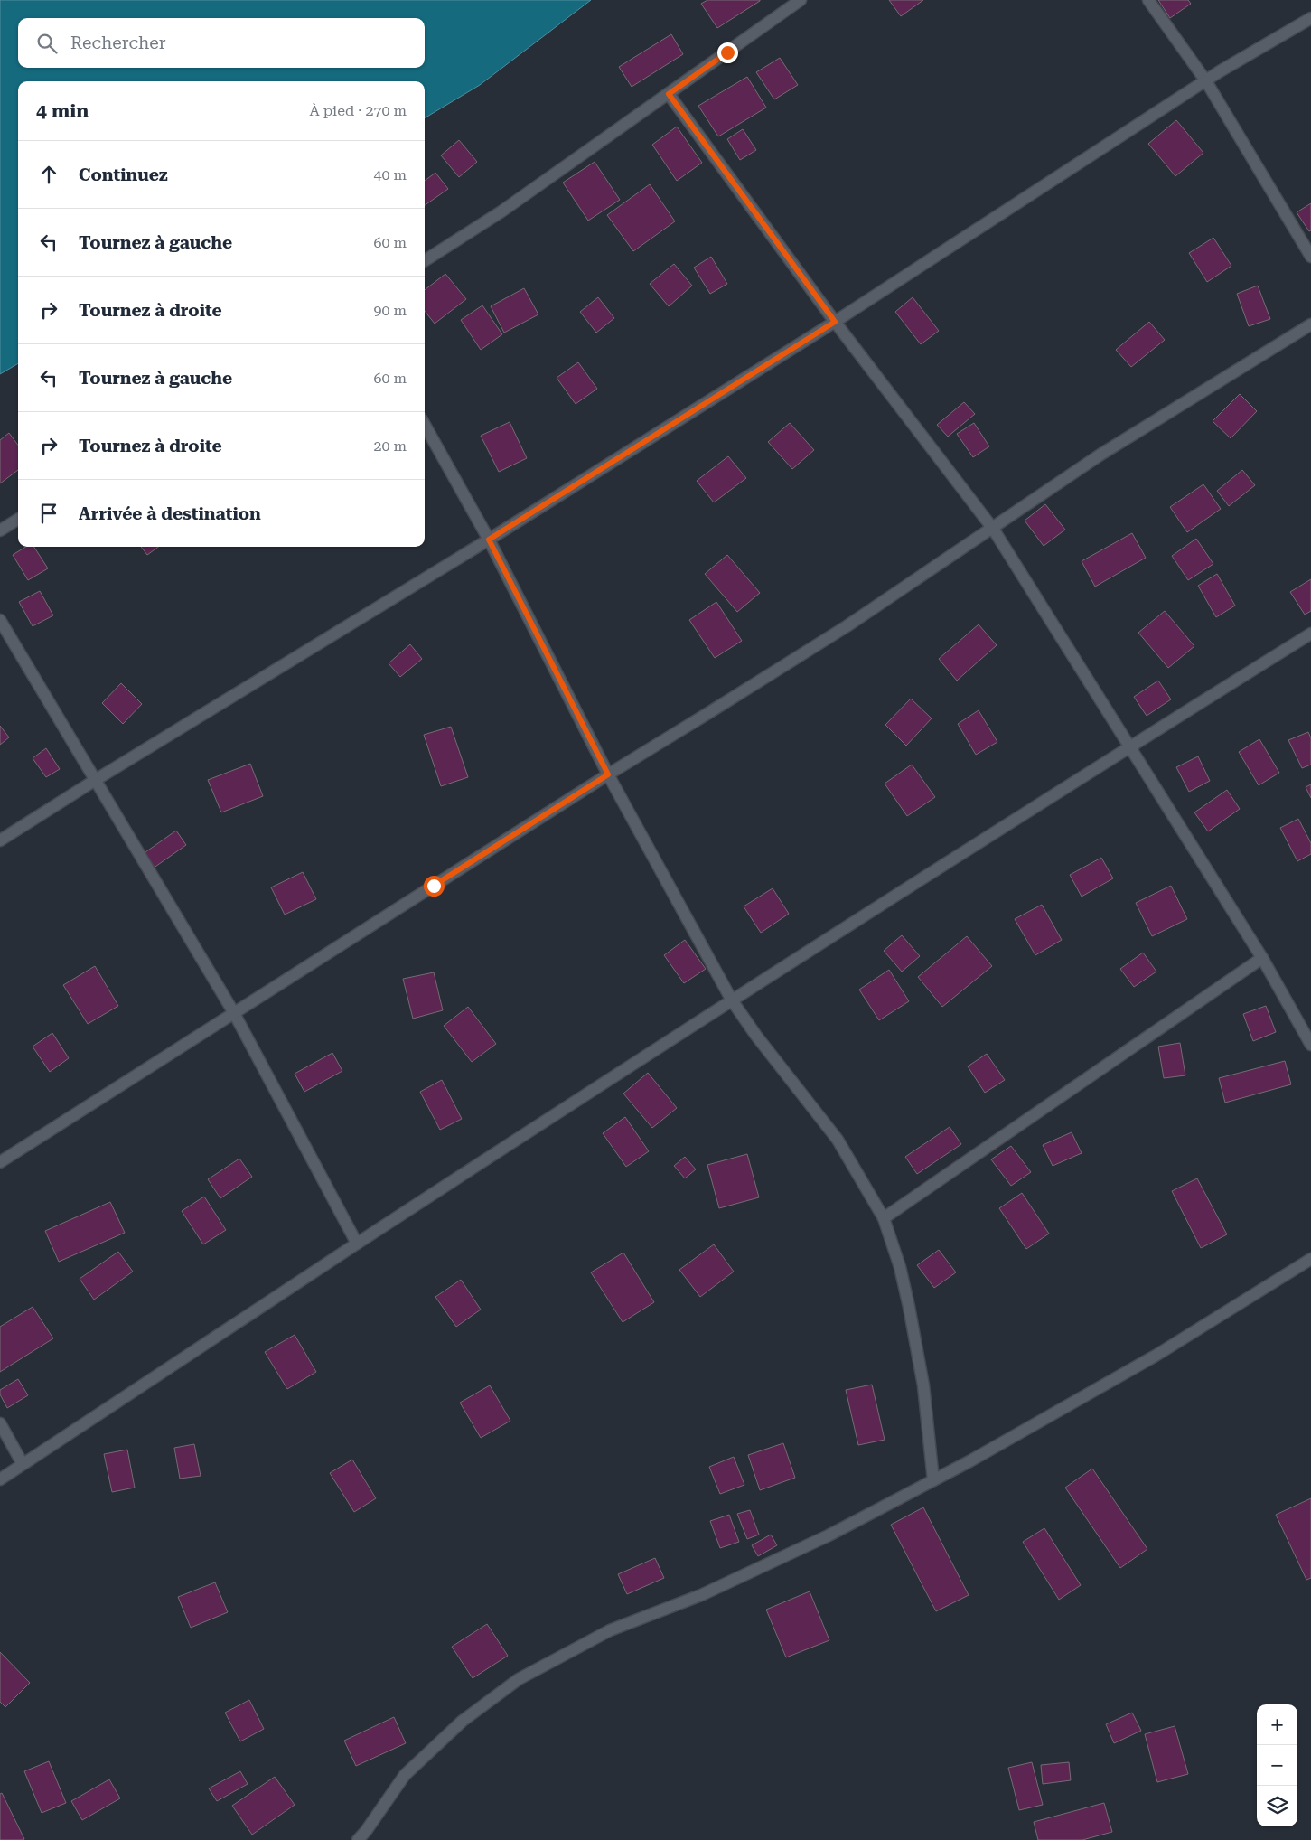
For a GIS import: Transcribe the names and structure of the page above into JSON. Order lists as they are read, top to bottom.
{
  "page": {
    "search": "Rechercher",
    "heading": ["4 min", "À pied · 270 m"],
    "list": [
      ["Continuez", "40 m"],
      ["Tournez à gauche", "60 m"],
      ["Tournez à droite", "90 m"],
      ["Tournez à gauche", "60 m"],
      ["Tournez à droite", "20 m"],
      "Arrivée à destination"
    ],
    "map_buttons": ["+", "−"]
  }
}
